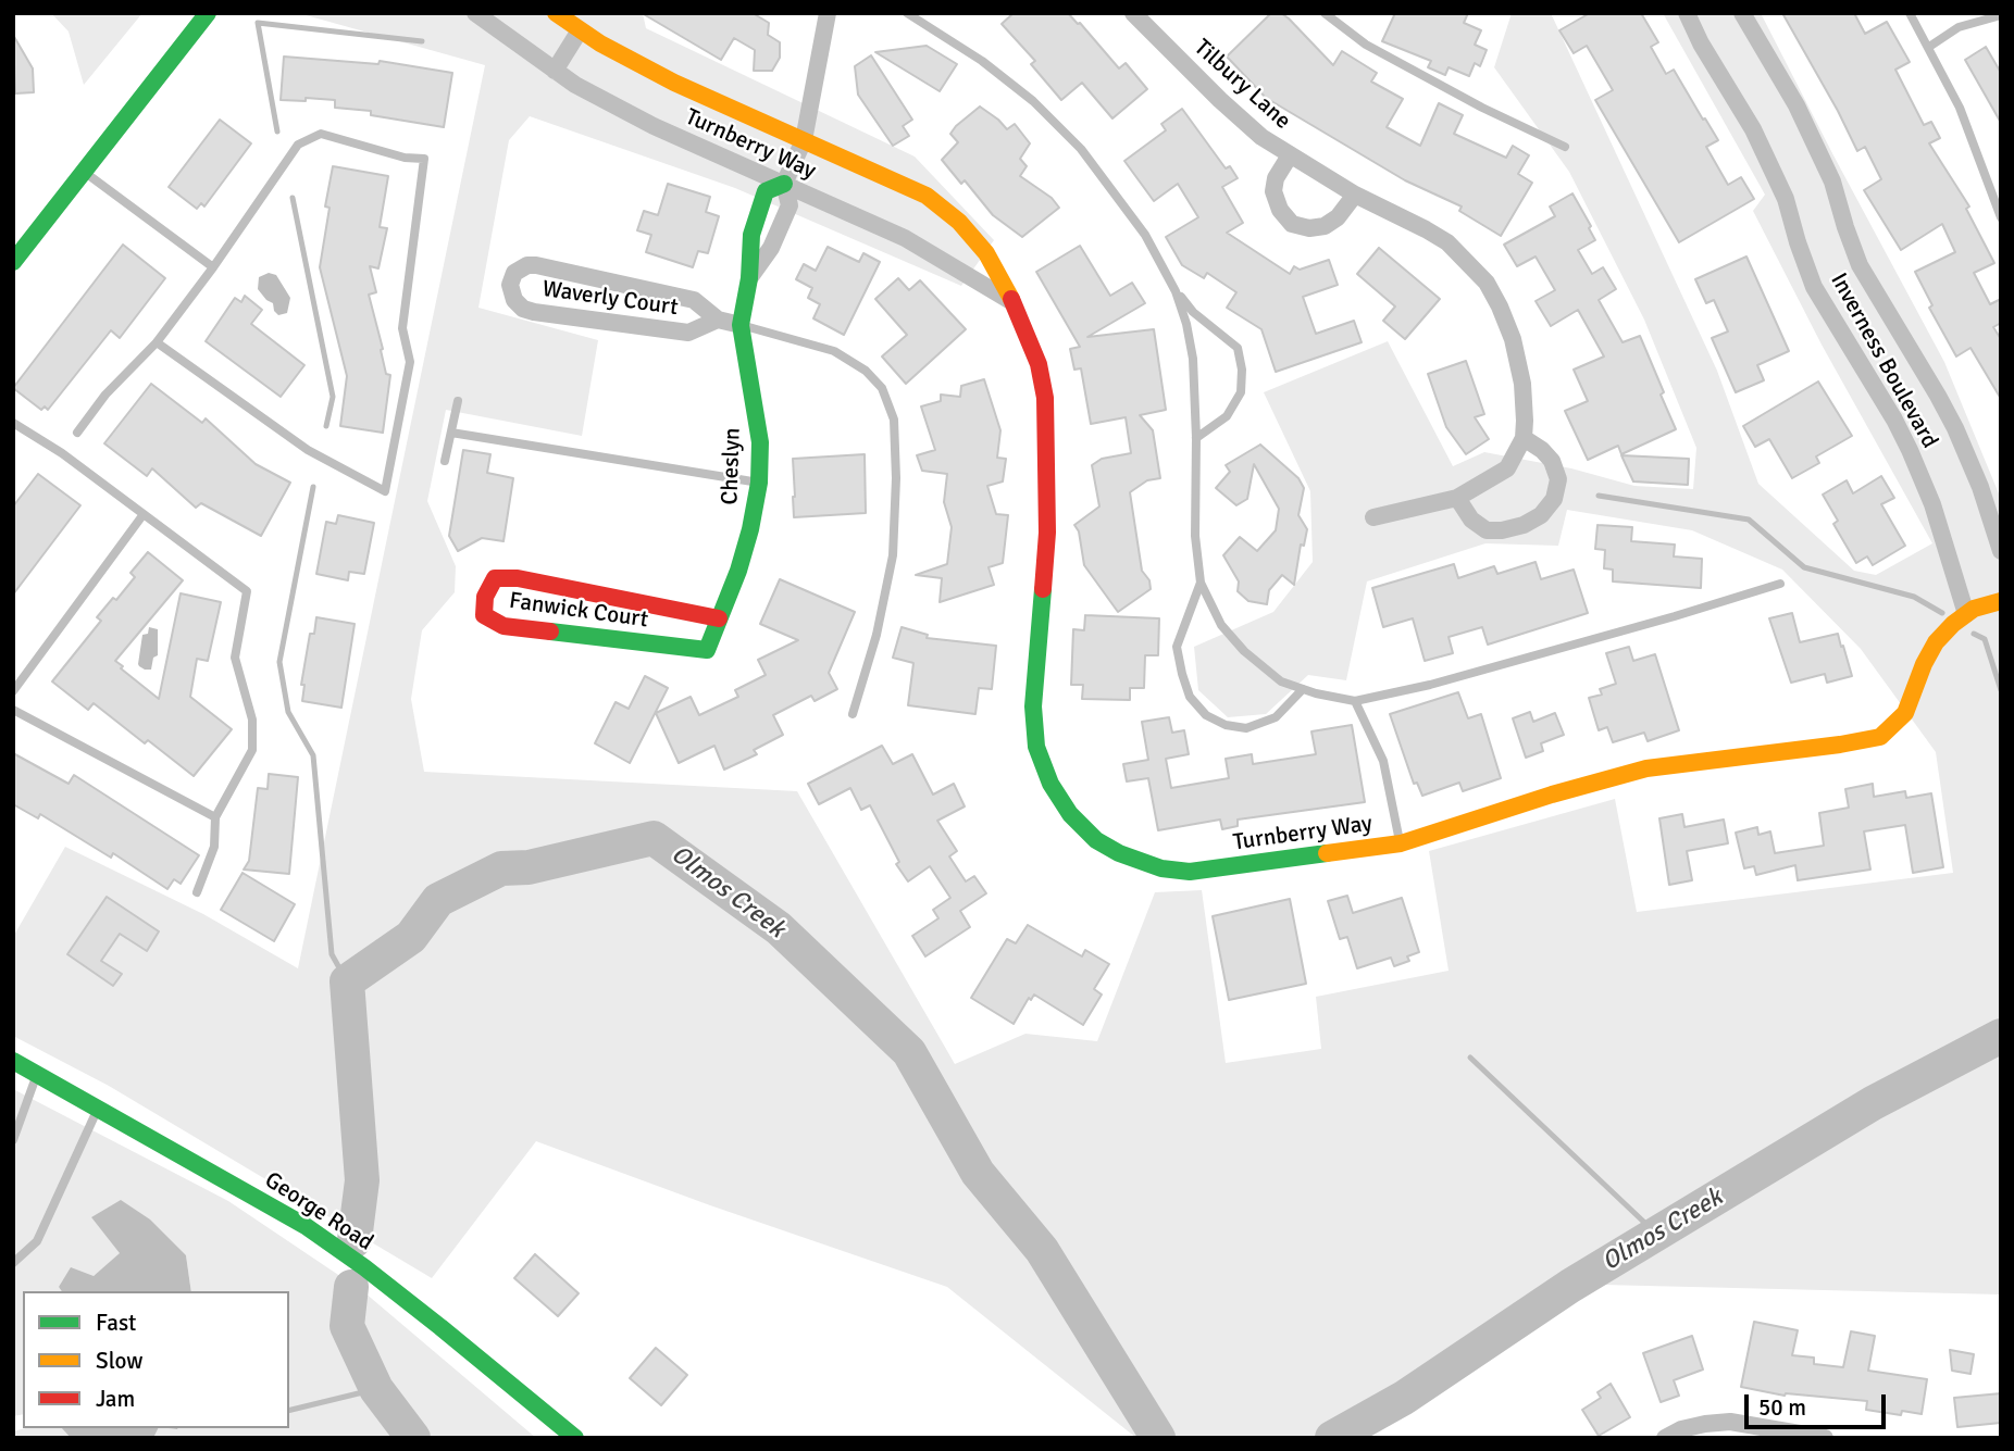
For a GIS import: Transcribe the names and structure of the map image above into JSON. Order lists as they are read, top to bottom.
{
  "streets": {
    "street": [
      "Tilbury Lane",
      "Turnberry Way",
      "Waverly Court",
      "Inverness Boulevard",
      "Cheslyn",
      "Fanwick Court",
      "George Road"
    ]
  },
  "crossings": [
    ["Turnberry Way", "Inverness Boulevard"],
    ["Turnberry Way", "Cheslyn"],
    ["Waverly Court", "Cheslyn"],
    ["Cheslyn", "Fanwick Court"]
  ],
  "water": ["Olmos Creek"],
  "legend": ["Fast", "Slow", "Jam"],
  "scale_bar": "50 m"
}
